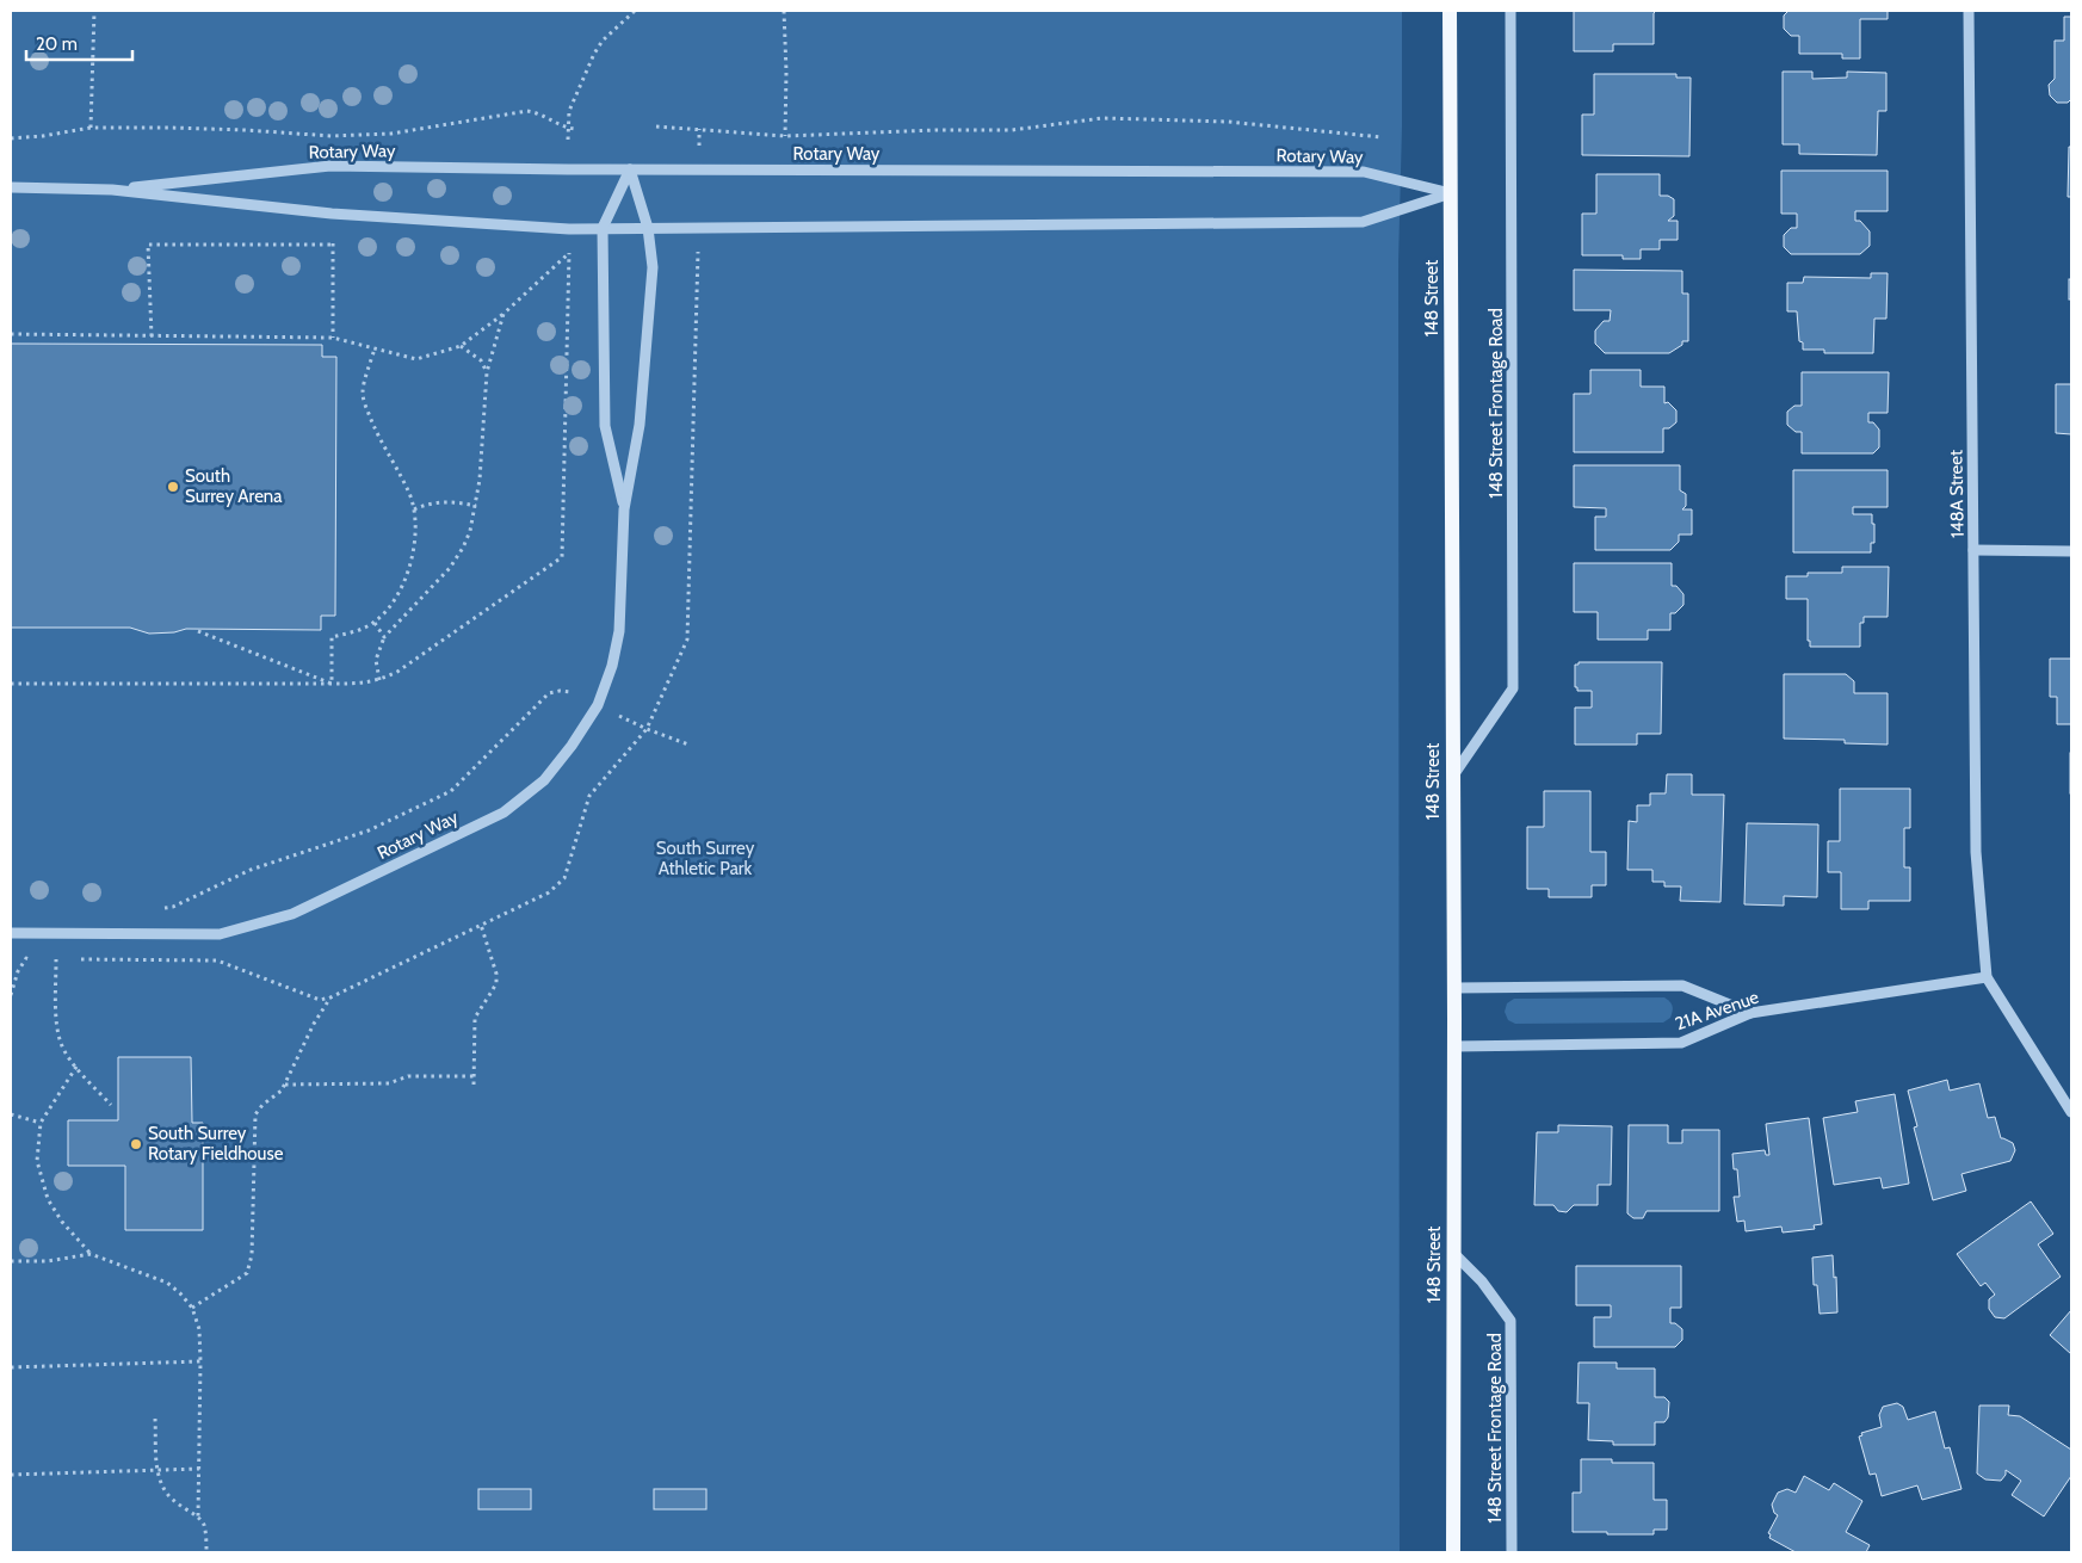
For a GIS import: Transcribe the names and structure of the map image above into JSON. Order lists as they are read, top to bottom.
{
  "streets": {
    "main road": ["148 Street"],
    "street": [
      "Rotary Way",
      "148 Street Frontage Road",
      "148A Street",
      "21A Avenue"
    ]
  },
  "crossings": [
    ["Rotary Way", "148 Street"],
    ["148 Street", "148 Street Frontage Road"],
    ["148 Street", "21A Avenue"],
    ["148A Street", "21A Avenue"]
  ],
  "parks": ["South Surrey Athletic Park"],
  "places": ["South Surrey Arena", "South Surrey Rotary Fieldhouse"],
  "scale_bar": "20 m"
}
